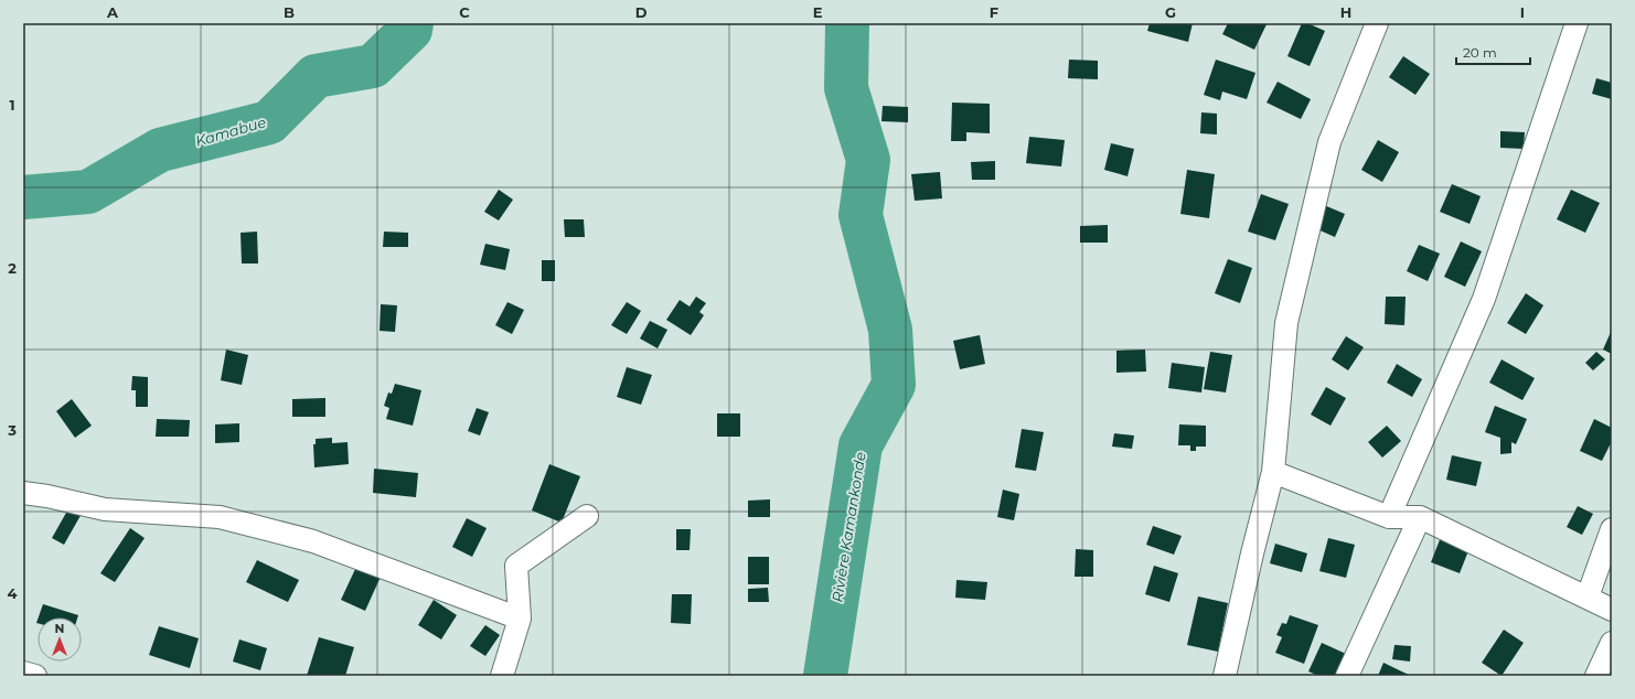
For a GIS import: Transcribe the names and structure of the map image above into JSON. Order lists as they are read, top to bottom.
{
  "water": ["Kamabue", "Rivière Kamankonde"],
  "scale_bar": "20 m",
  "north": "top",
  "grid": {
    "columns": [
      "A",
      "B",
      "C",
      "D",
      "E",
      "F",
      "G",
      "H",
      "I"
    ],
    "rows": [
      "1",
      "2",
      "3",
      "4"
    ]
  }
}
